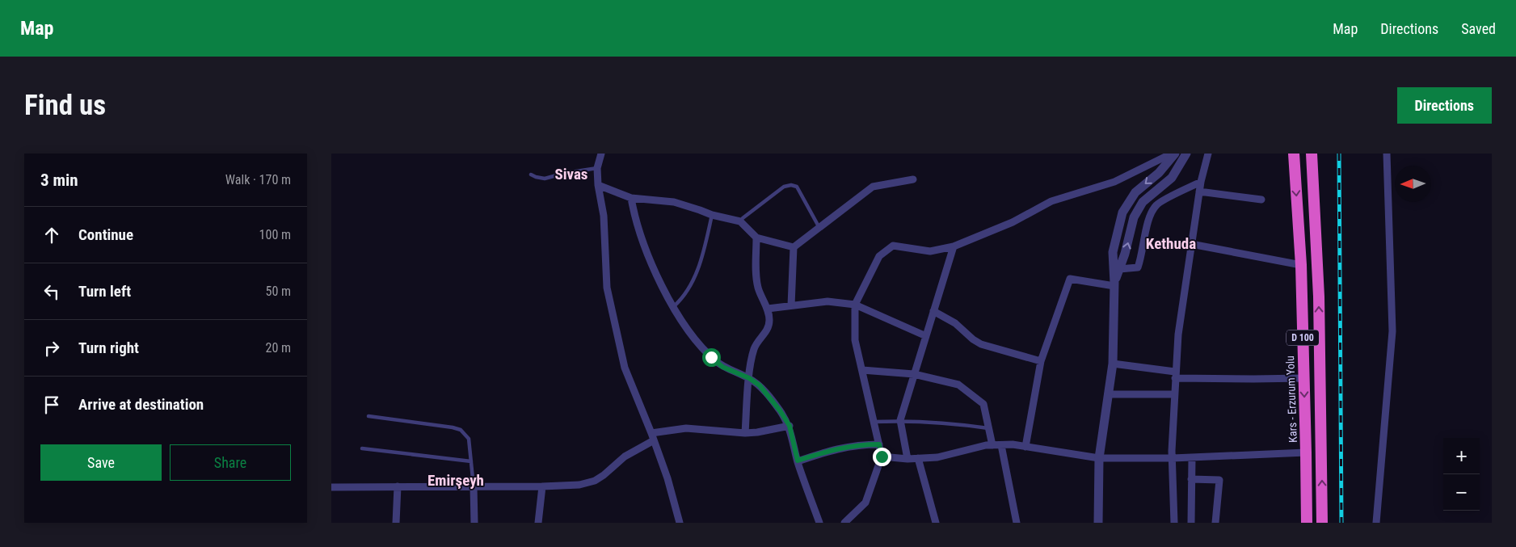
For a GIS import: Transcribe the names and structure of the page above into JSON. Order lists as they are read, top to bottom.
{
  "streets": {
    "highway": ["D 100", "Kars - Erzurum Yolu"]
  },
  "districts": ["Sivas", "Kethuda", "Emirşeyh"],
  "north": "left",
  "page": {
    "header": "Map",
    "nav": ["Map", "Directions", "Saved"],
    "buttons": [
      "Directions",
      ["Save", "Share"]
    ],
    "title": "Find us",
    "heading": ["3 min", "Walk · 170 m"],
    "list": [
      ["Continue", "100 m"],
      ["Turn left", "50 m"],
      ["Turn right", "20 m"],
      "Arrive at destination"
    ],
    "map_buttons": ["+", "−"]
  }
}
